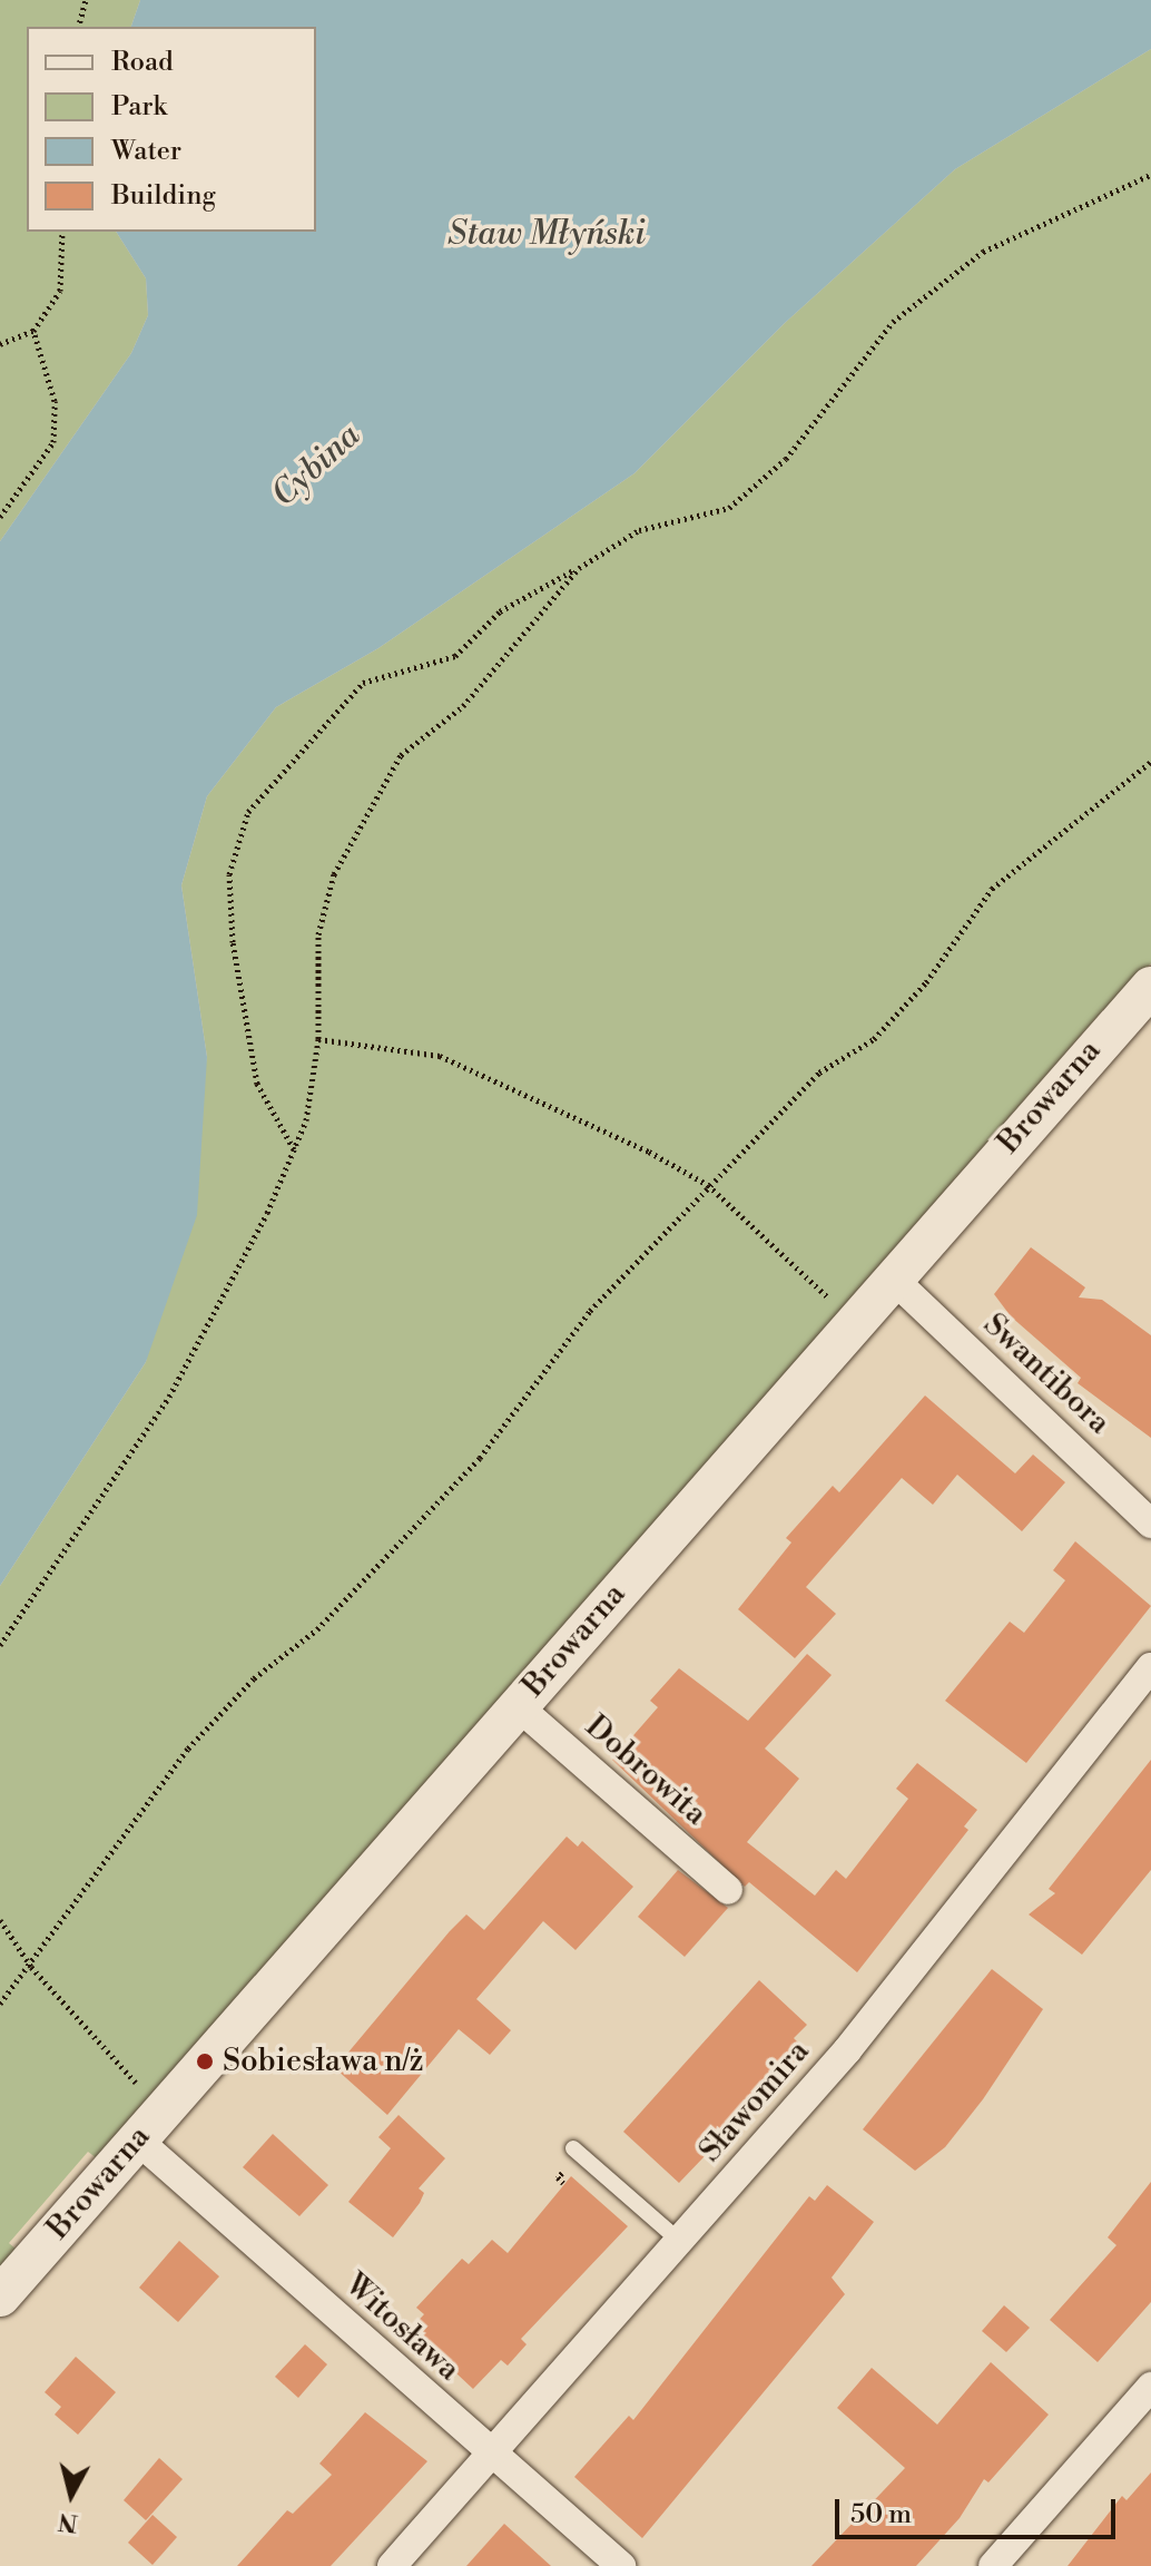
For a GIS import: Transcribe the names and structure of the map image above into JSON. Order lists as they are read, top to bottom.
{
  "streets": {
    "street": [
      "Browarna",
      "Swantibora",
      "Dobrowita",
      "Sławomira",
      "Witosława"
    ]
  },
  "crossings": [
    ["Browarna", "Swantibora"],
    ["Browarna", "Dobrowita"],
    ["Browarna", "Witosława"],
    ["Sławomira", "Witosława"]
  ],
  "water": ["Staw Młyński", "Cybina"],
  "places": ["Sobiesława n/ż"],
  "legend": [
    "Road",
    "Park",
    "Water",
    "Building"
  ],
  "scale_bar": "50 m",
  "north": "bottom"
}
